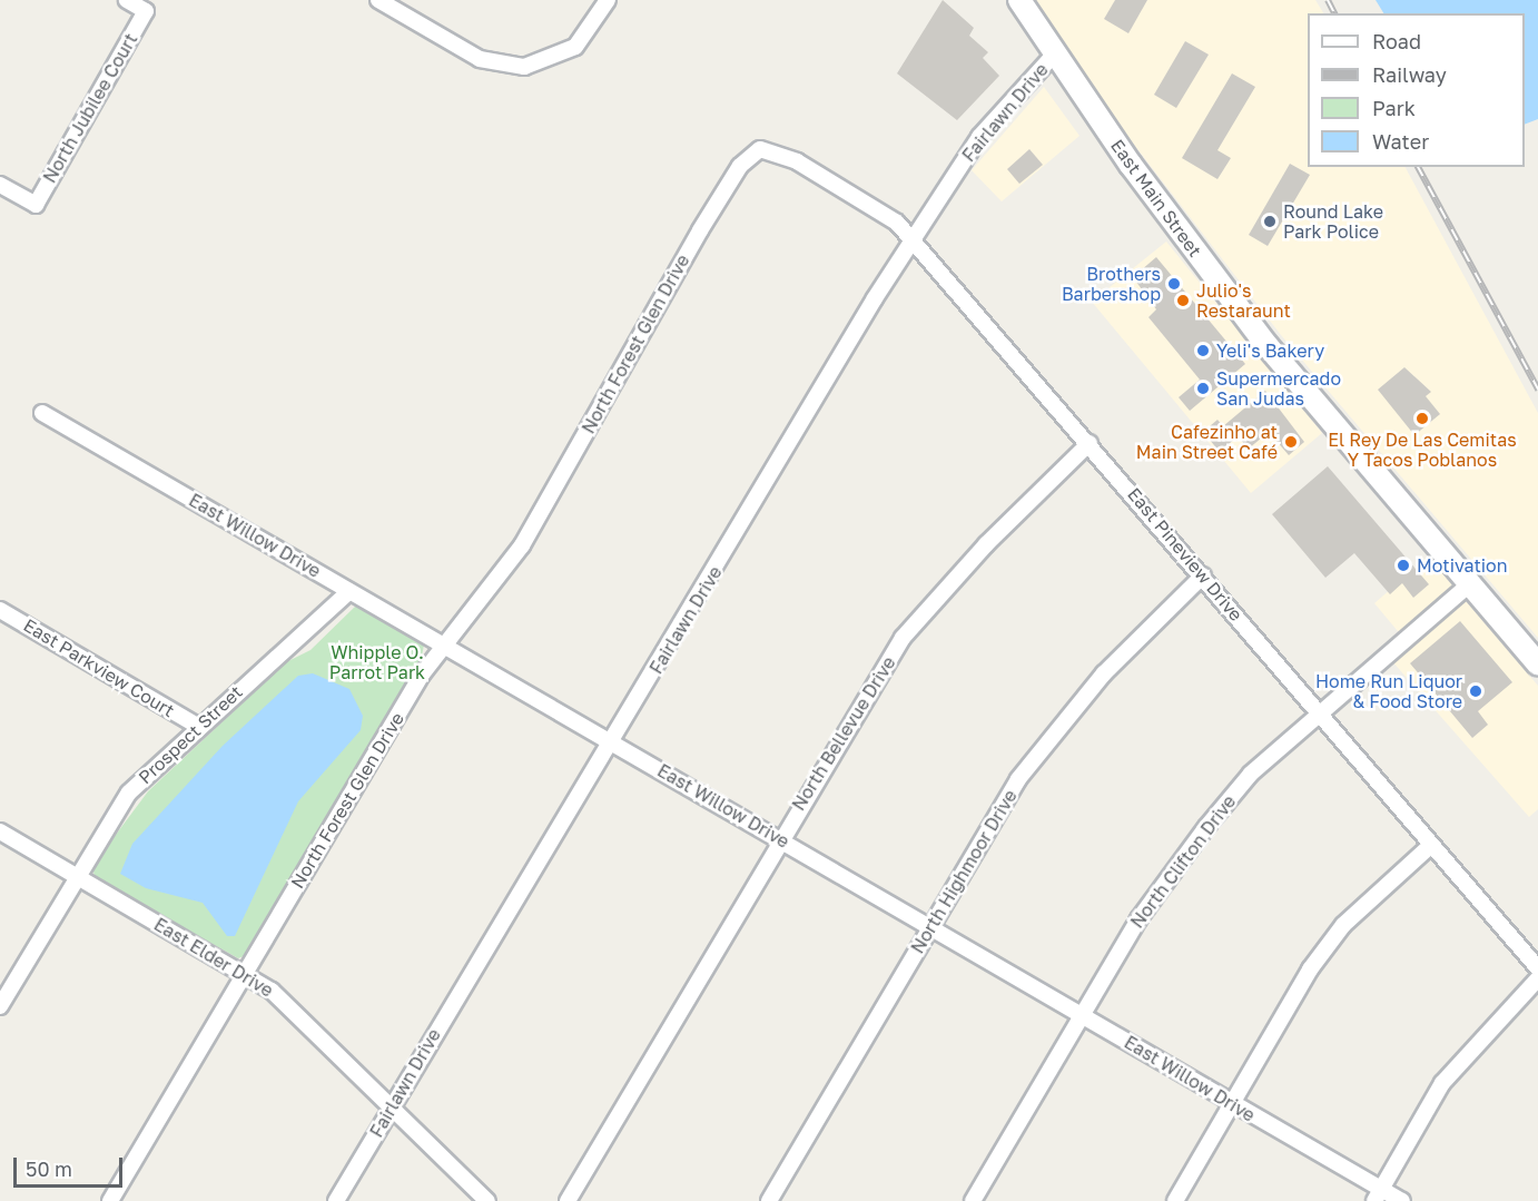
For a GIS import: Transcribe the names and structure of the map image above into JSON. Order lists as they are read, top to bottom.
{
  "streets": {
    "main road": ["East Main Street"],
    "street": [
      "North Jubilee Court",
      "Fairlawn Drive",
      "North Forest Glen Drive",
      "East Willow Drive",
      "East Pineview Drive",
      "East Parkview Court",
      "North Bellevue Drive",
      "Prospect Street",
      "North Clifton Drive",
      "North Highmoor Drive",
      "East Elder Drive"
    ]
  },
  "crossings": [
    ["Fairlawn Drive", "East Main Street"],
    ["Fairlawn Drive", "East Willow Drive"],
    ["Fairlawn Drive", "East Pineview Drive"],
    ["Fairlawn Drive", "East Elder Drive"],
    ["East Main Street", "North Clifton Drive"],
    ["North Forest Glen Drive", "East Willow Drive"],
    ["North Forest Glen Drive", "East Pineview Drive"],
    ["North Forest Glen Drive", "East Elder Drive"],
    ["East Willow Drive", "North Bellevue Drive"],
    ["East Willow Drive", "Prospect Street"],
    ["East Willow Drive", "North Clifton Drive"],
    ["East Willow Drive", "North Highmoor Drive"],
    ["East Pineview Drive", "North Bellevue Drive"],
    ["East Pineview Drive", "North Clifton Drive"],
    ["East Pineview Drive", "North Highmoor Drive"],
    ["East Parkview Court", "Prospect Street"],
    ["Prospect Street", "East Elder Drive"]
  ],
  "parks": ["Whipple O. Parrot Park"],
  "places": [
    "Round Lake Park Police",
    "Brothers Barbershop",
    "Julio's Restaraunt",
    "Yeli's Bakery",
    "Supermercado San Judas",
    "El Rey De Las Cemitas Y Tacos Poblanos",
    "Cafezinho at Main Street Café",
    "Motivation",
    "Home Run Liquor & Food Store"
  ],
  "legend": [
    "Road",
    "Railway",
    "Park",
    "Water"
  ],
  "scale_bar": "50 m"
}
